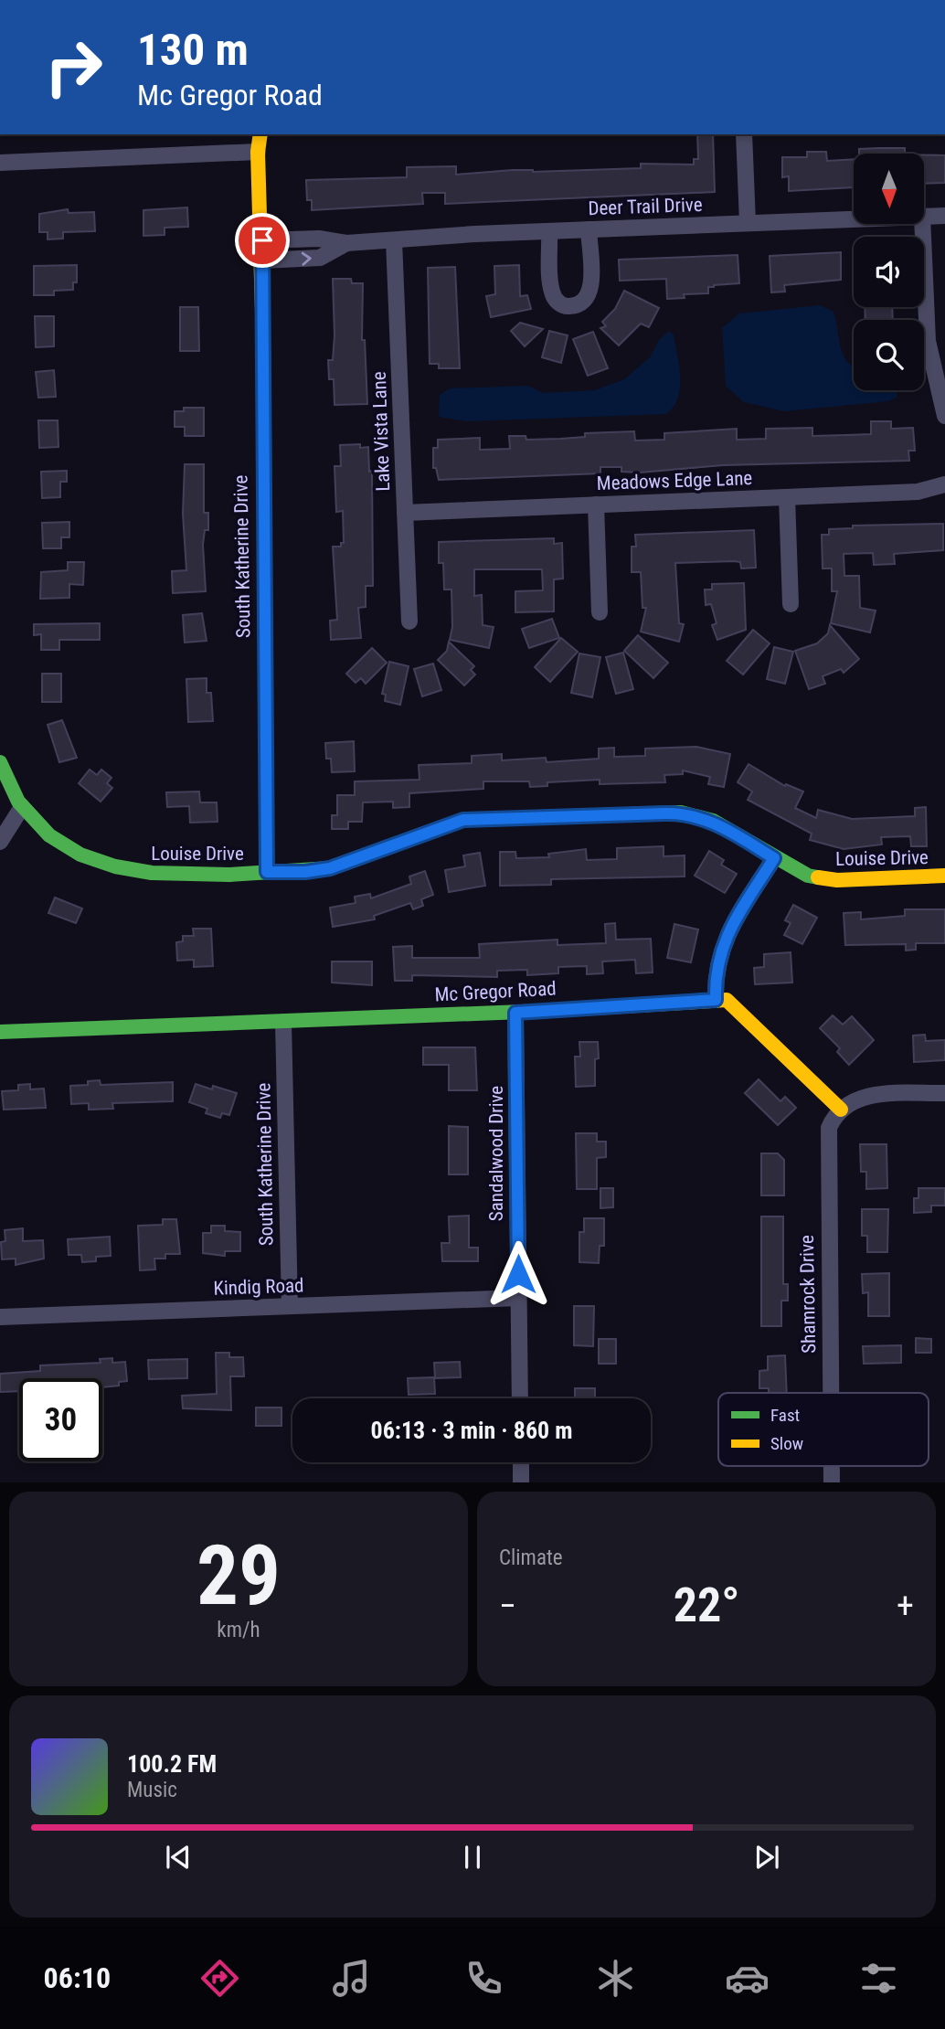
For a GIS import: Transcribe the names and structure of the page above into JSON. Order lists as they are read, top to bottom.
{
  "streets": {
    "street": [
      "Deer Trail Drive",
      "Lake Vista Lane",
      "Meadows Edge Lane",
      "South Katherine Drive",
      "Louise Drive",
      "Mc Gregor Road",
      "Sandalwood Drive",
      "Kindig Road",
      "Shamrock Drive"
    ]
  },
  "crossings": [
    ["Deer Trail Drive", "Lake Vista Lane"],
    ["Lake Vista Lane", "Meadows Edge Lane"],
    ["South Katherine Drive", "Louise Drive"],
    ["South Katherine Drive", "Mc Gregor Road"],
    ["South Katherine Drive", "Kindig Road"],
    ["Mc Gregor Road", "Sandalwood Drive"],
    ["Sandalwood Drive", "Kindig Road"]
  ],
  "legend": ["Fast", "Slow"],
  "north": "bottom",
  "page": {
    "turn": ["130 m", "Mc Gregor Road"],
    "limit": "30",
    "trip": "06:13 · 3 min · 860 m",
    "tile": [
      ["29", "km/h"],
      "Climate"
    ],
    "heat": ["−", "22°", "+"],
    "song": ["100.2 FM", "Music"],
    "tabs": "06:10"
  }
}
